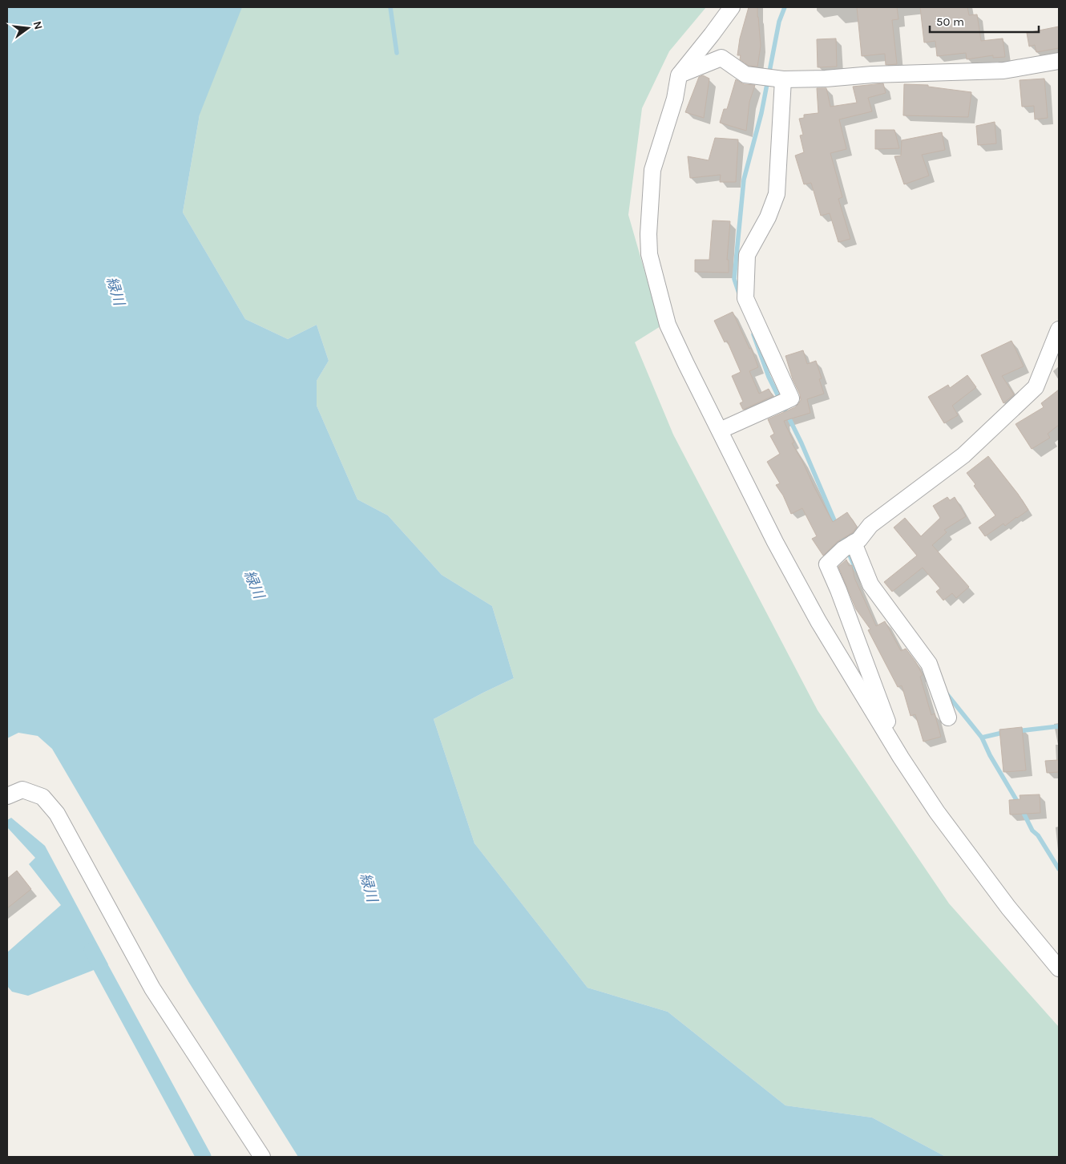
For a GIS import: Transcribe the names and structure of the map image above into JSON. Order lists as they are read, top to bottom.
{
  "water": ["緑川"],
  "scale_bar": "50 m",
  "north": "right"
}
